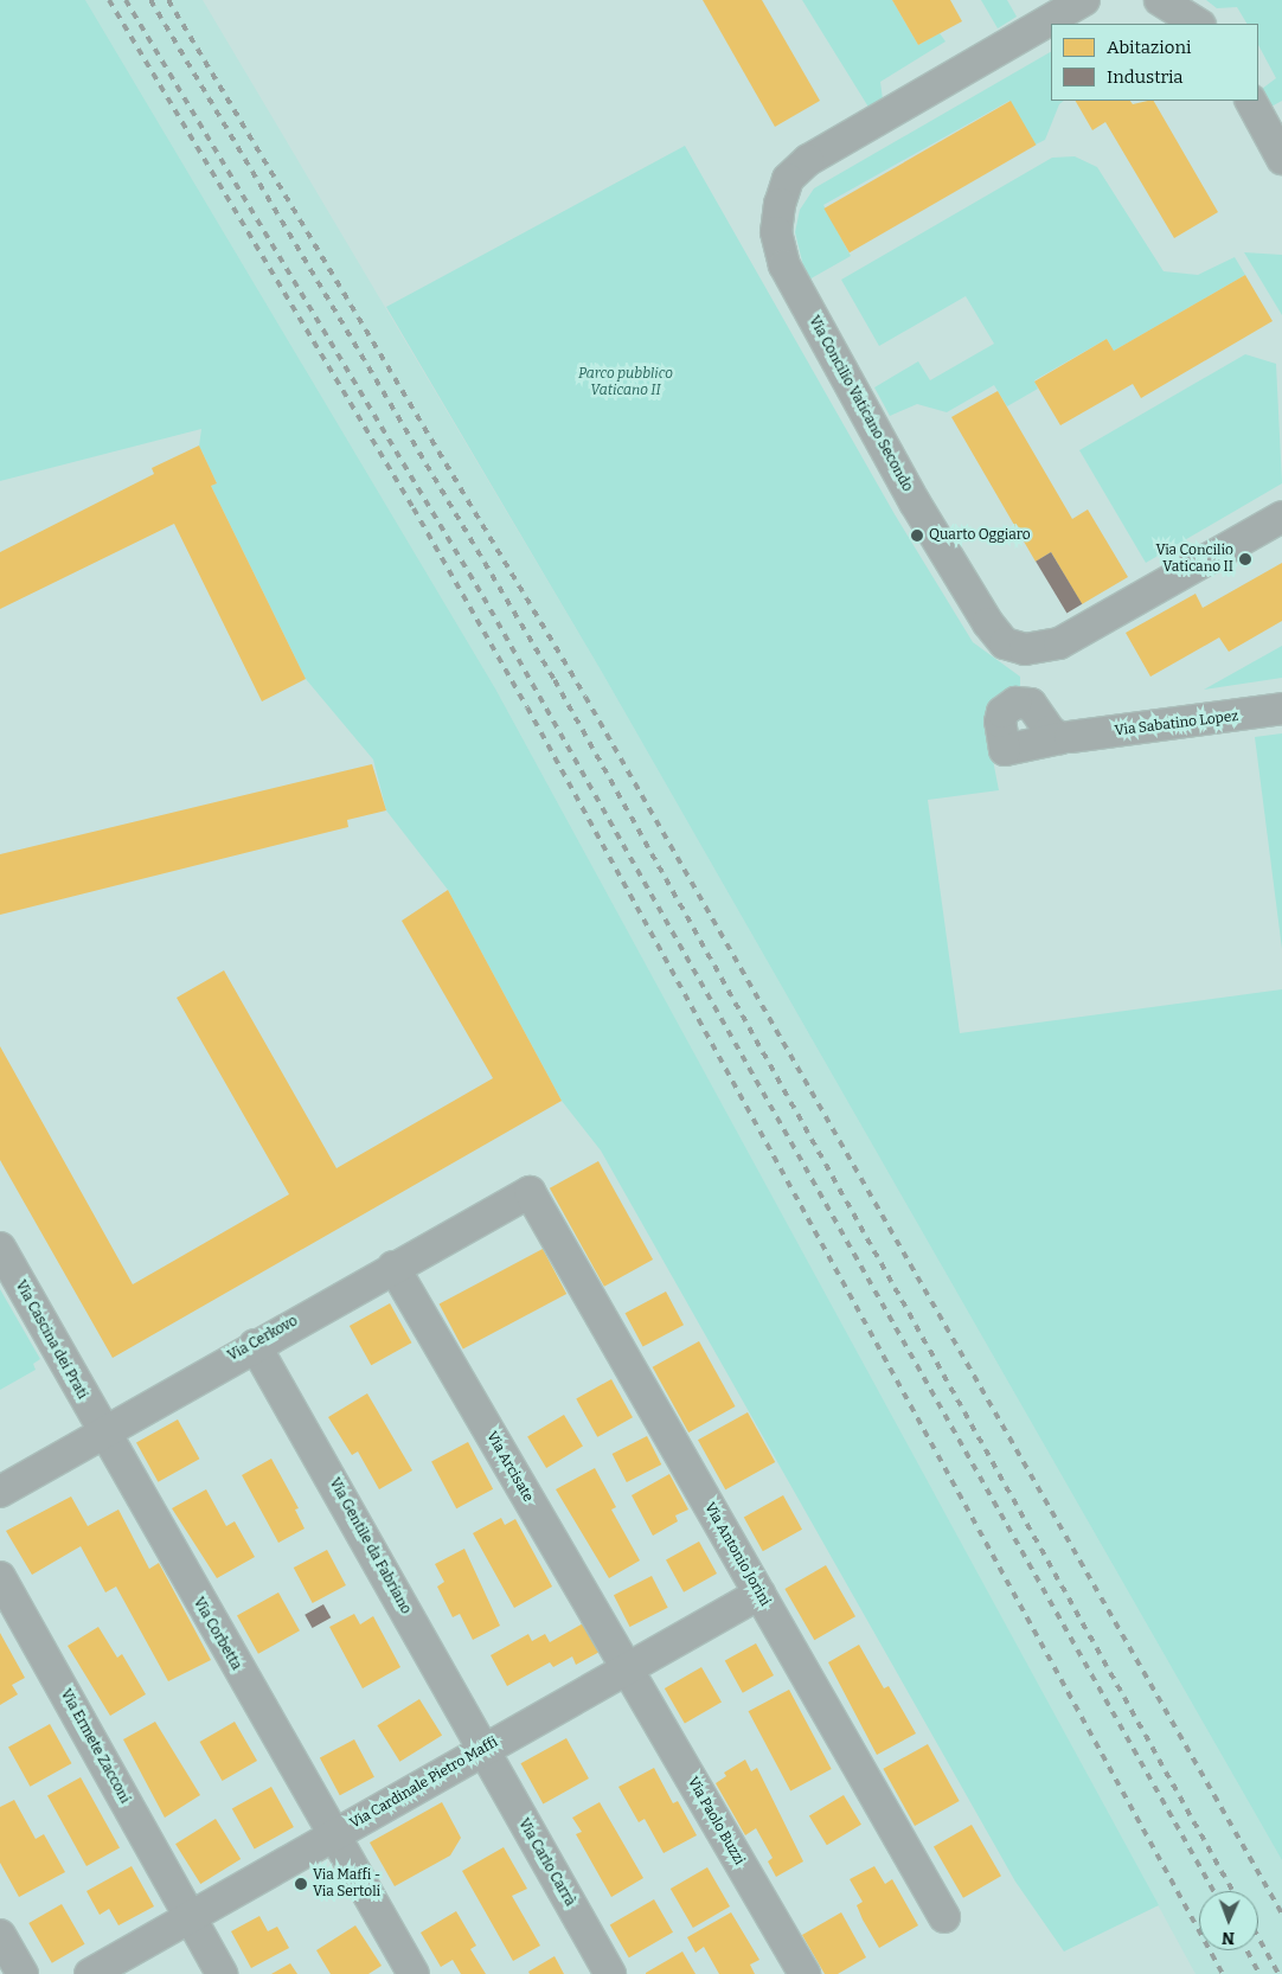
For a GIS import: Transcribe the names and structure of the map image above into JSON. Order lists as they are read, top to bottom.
{
  "streets": {
    "street": [
      "Via Concilio Vaticano Secondo",
      "Via Sabatino Lopez",
      "Via Cerkovo",
      "Via Cascina dei Prati",
      "Via Arcisate",
      "Via Gentile da Fabriano",
      "Via Antonio Jorini",
      "Via Corbetta",
      "Via Ermete Zacconi",
      "Via Cardinale Pietro Maffi",
      "Via Paolo Buzzi",
      "Via Carlo Carrà"
    ]
  },
  "crossings": [
    ["Via Cerkovo", "Via Cascina dei Prati"],
    ["Via Cerkovo", "Via Arcisate"],
    ["Via Cerkovo", "Via Gentile da Fabriano"],
    ["Via Cerkovo", "Via Antonio Jorini"],
    ["Via Cerkovo", "Via Corbetta"],
    ["Via Cascina dei Prati", "Via Corbetta"],
    ["Via Arcisate", "Via Cardinale Pietro Maffi"],
    ["Via Arcisate", "Via Paolo Buzzi"],
    ["Via Gentile da Fabriano", "Via Cardinale Pietro Maffi"],
    ["Via Gentile da Fabriano", "Via Carlo Carrà"],
    ["Via Antonio Jorini", "Via Cardinale Pietro Maffi"],
    ["Via Corbetta", "Via Cardinale Pietro Maffi"],
    ["Via Ermete Zacconi", "Via Cardinale Pietro Maffi"],
    ["Via Cardinale Pietro Maffi", "Via Paolo Buzzi"],
    ["Via Cardinale Pietro Maffi", "Via Carlo Carrà"]
  ],
  "parks": ["Parco pubblico Vaticano II"],
  "places": ["Quarto Oggiaro", "Via Concilio Vaticano II", "Via Maffi - Via Sertoli"],
  "legend": ["Abitazioni", "Industria"],
  "north": "bottom"
}
